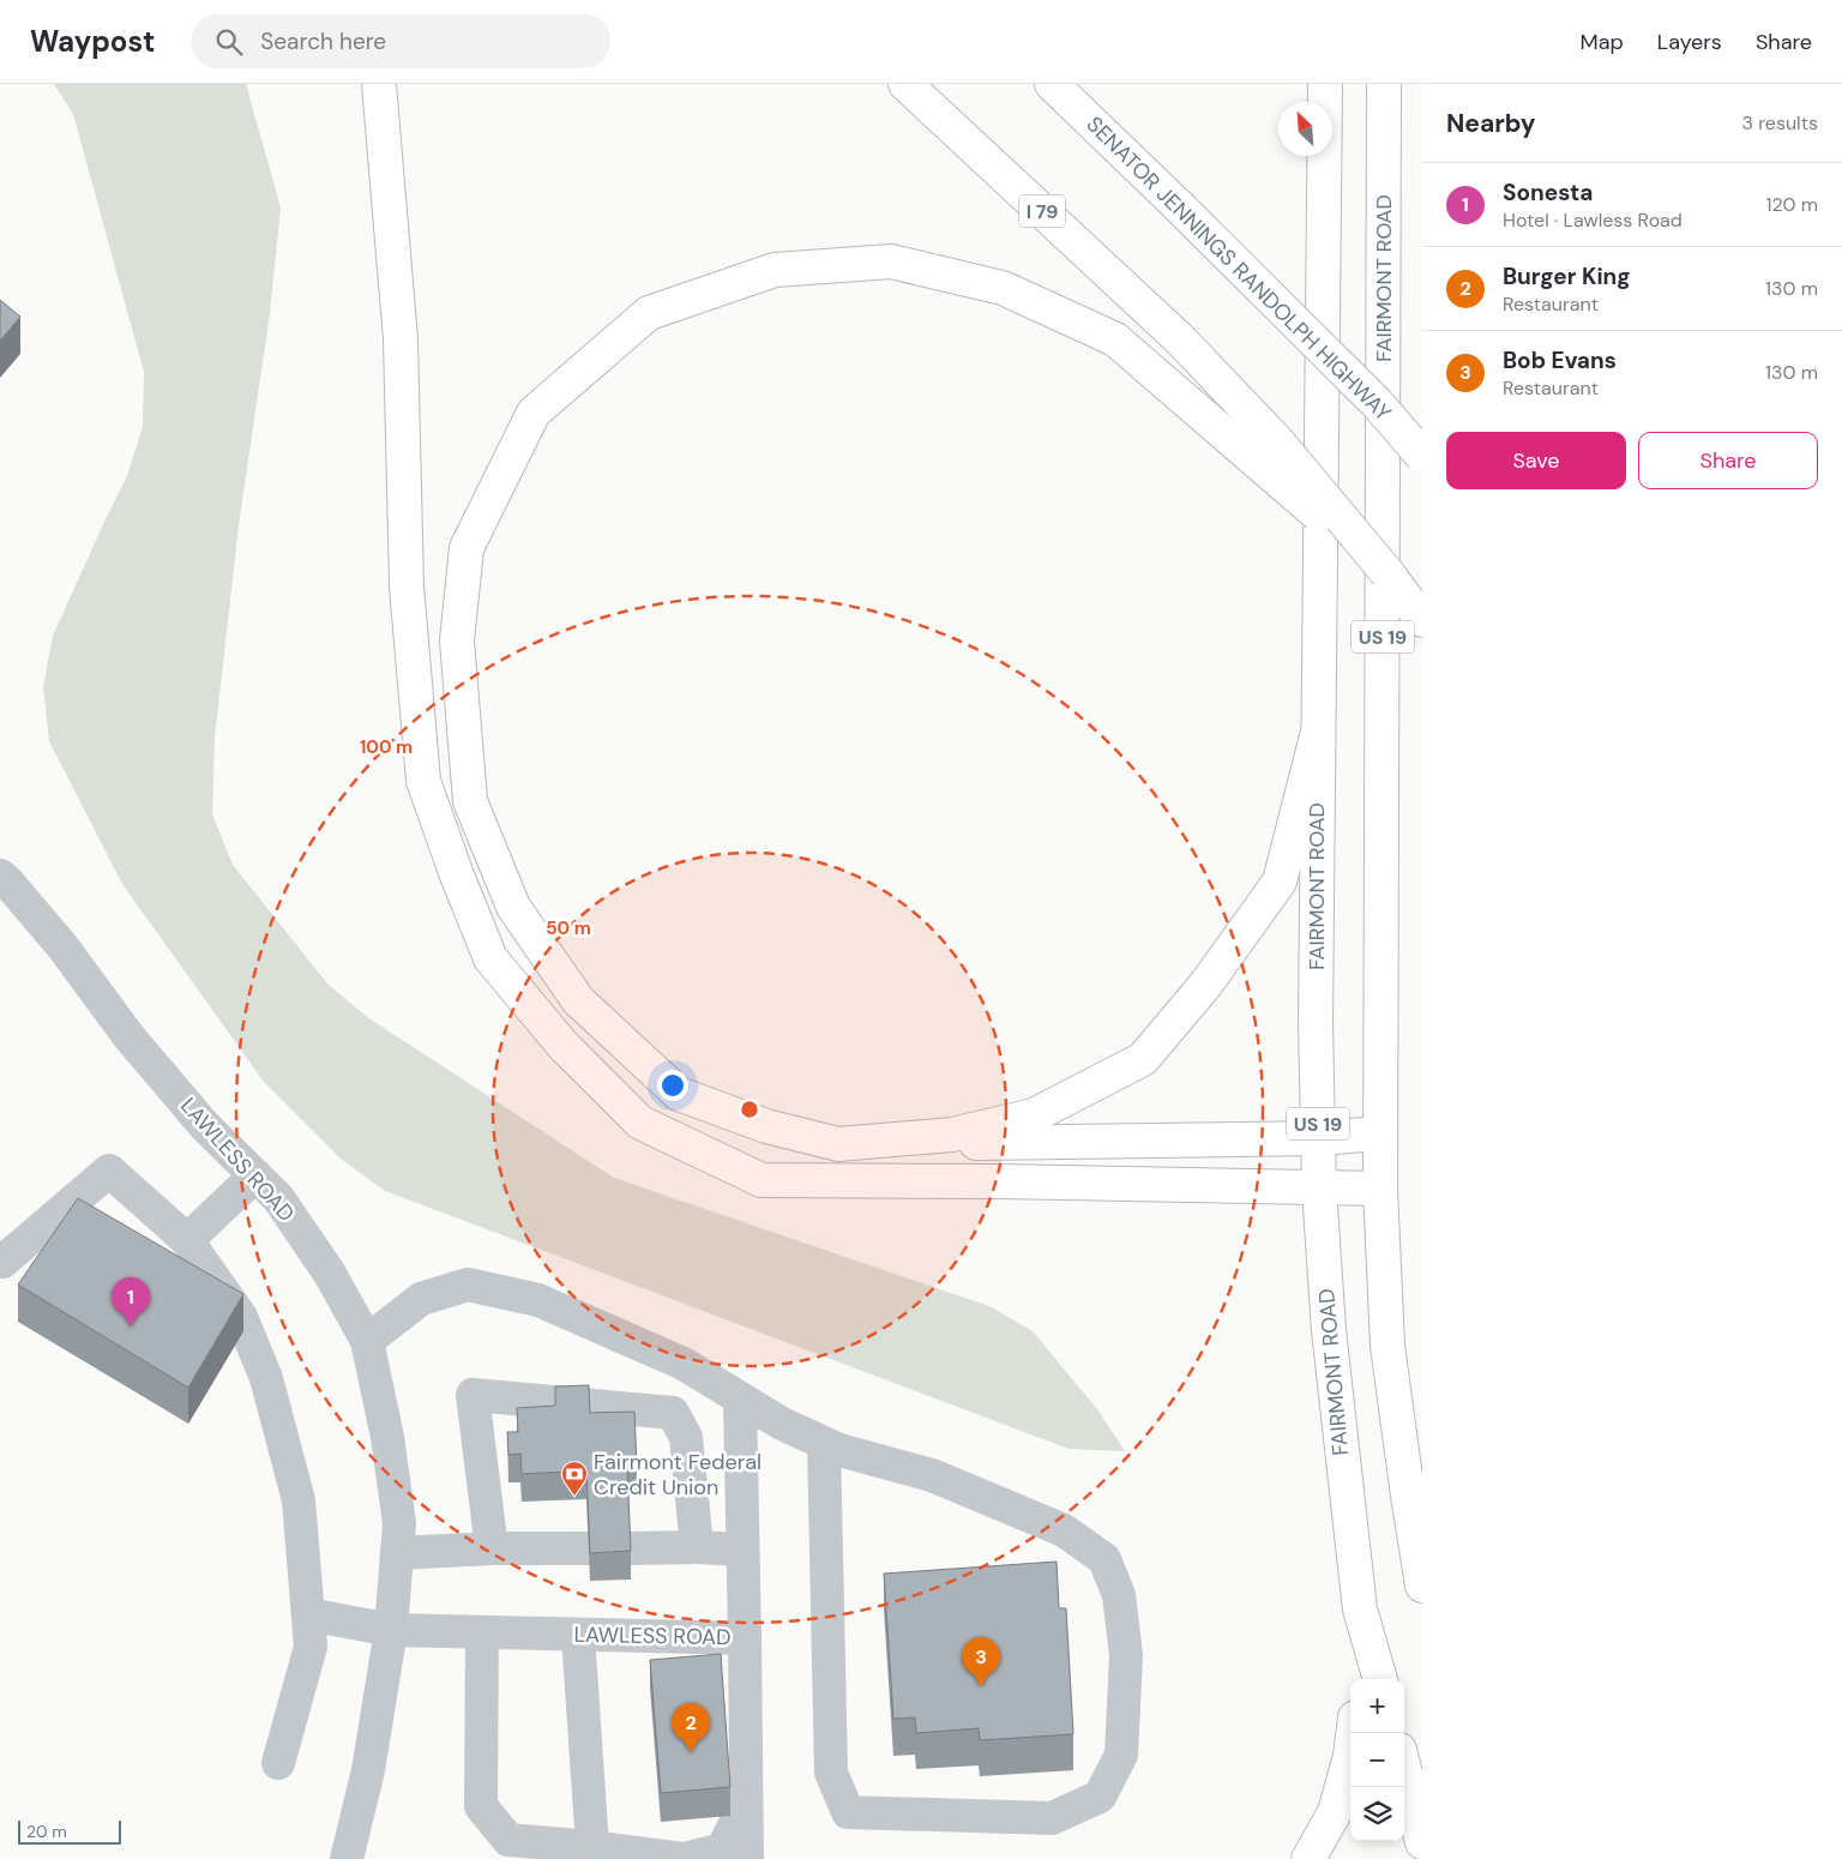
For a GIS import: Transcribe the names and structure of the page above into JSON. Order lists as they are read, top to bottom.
{
  "streets": {
    "main road": [
      "I 79",
      "SENATOR JENNINGS RANDOLPH HIGHWAY",
      "FAIRMONT ROAD",
      "US 19"
    ],
    "street": ["LAWLESS ROAD"]
  },
  "places": {
    "bank": ["Fairmont Federal Credit Union"]
  },
  "scale_bar": "20 m",
  "north": "top left",
  "page": {
    "header": "Waypost",
    "search": "Search here",
    "nav": ["Map", "Layers", "Share"],
    "heading": ["Nearby", "3 results"],
    "list": [
      {
        "mark": "1",
        "name": "Sonesta",
        "note": "Hotel · Lawless Road",
        "value": "120 m"
      },
      {
        "mark": "2",
        "name": "Burger King",
        "note": "Restaurant",
        "value": "130 m"
      },
      {
        "mark": "3",
        "name": "Bob Evans",
        "note": "Restaurant",
        "value": "130 m"
      }
    ],
    "buttons": ["Save", "Share"],
    "pins": ["1", "3", "2"],
    "map_buttons": ["+", "−"],
    "scale": "20 m"
  },
  "rings": ["100 m", "50 m"]
}
